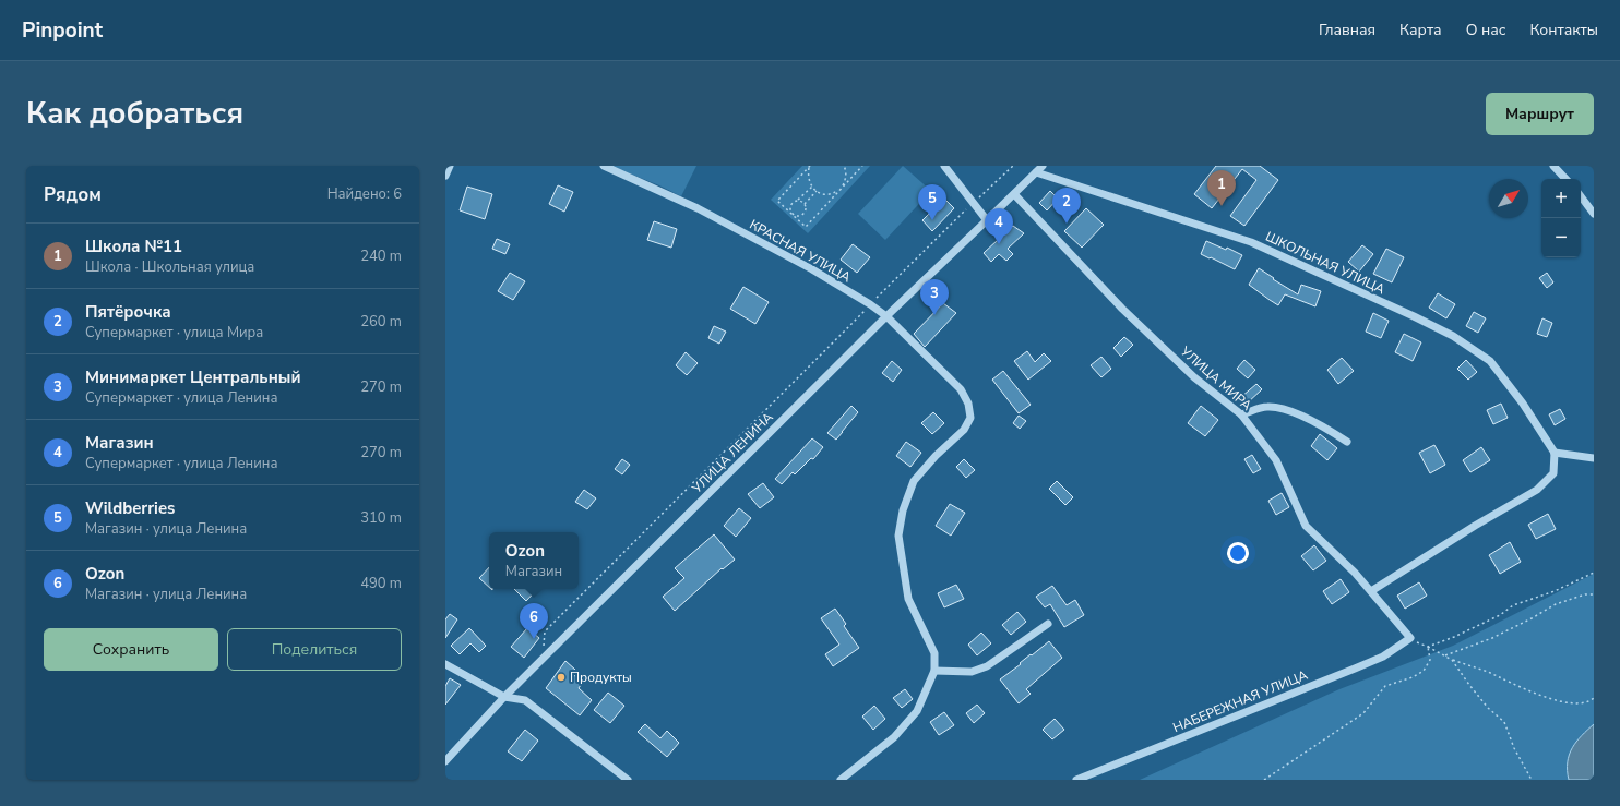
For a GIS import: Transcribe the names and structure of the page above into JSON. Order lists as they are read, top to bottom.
{
  "streets": {
    "street": [
      "КРАСНАЯ УЛИЦА",
      "ШКОЛЬНАЯ УЛИЦА",
      "УЛИЦА МИРА",
      "УЛИЦА ЛЕНИНА",
      "НАБЕРЕЖНАЯ УЛИЦА"
    ]
  },
  "crossings": [
    ["КРАСНАЯ УЛИЦА", "УЛИЦА ЛЕНИНА"],
    ["ШКОЛЬНАЯ УЛИЦА", "УЛИЦА ЛЕНИНА"],
    ["УЛИЦА МИРА", "УЛИЦА ЛЕНИНА"],
    ["УЛИЦА МИРА", "НАБЕРЕЖНАЯ УЛИЦА"]
  ],
  "places": ["Продукты"],
  "north": "top right",
  "page": {
    "header": "Pinpoint",
    "nav": [
      "Главная",
      "Карта",
      "О нас",
      "Контакты"
    ],
    "title": "Как добраться",
    "buttons": [
      "Маршрут",
      ["Сохранить", "Поделиться"]
    ],
    "heading": ["Рядом", "Найдено: 6"],
    "pins": [
      "1",
      "5",
      "2",
      "4",
      "3",
      "6"
    ],
    "map_buttons": ["+", "−"],
    "list": [
      {
        "mark": "1",
        "name": "Школа №11",
        "note": "Школа · Школьная улица",
        "value": "240 m"
      },
      {
        "mark": "2",
        "name": "Пятёрочка",
        "note": "Супермаркет · улица Мира",
        "value": "260 m"
      },
      {
        "mark": "3",
        "name": "Минимаркет Центральный",
        "note": "Супермаркет · улица Ленина",
        "value": "270 m"
      },
      {
        "mark": "4",
        "name": "Магазин",
        "note": "Супермаркет · улица Ленина",
        "value": "270 m"
      },
      {
        "mark": "5",
        "name": "Wildberries",
        "note": "Магазин · улица Ленина",
        "value": "310 m"
      },
      {
        "mark": "6",
        "name": "Ozon",
        "note": "Магазин · улица Ленина",
        "value": "490 m"
      }
    ],
    "popup": ["Ozon", "Магазин"]
  }
}
